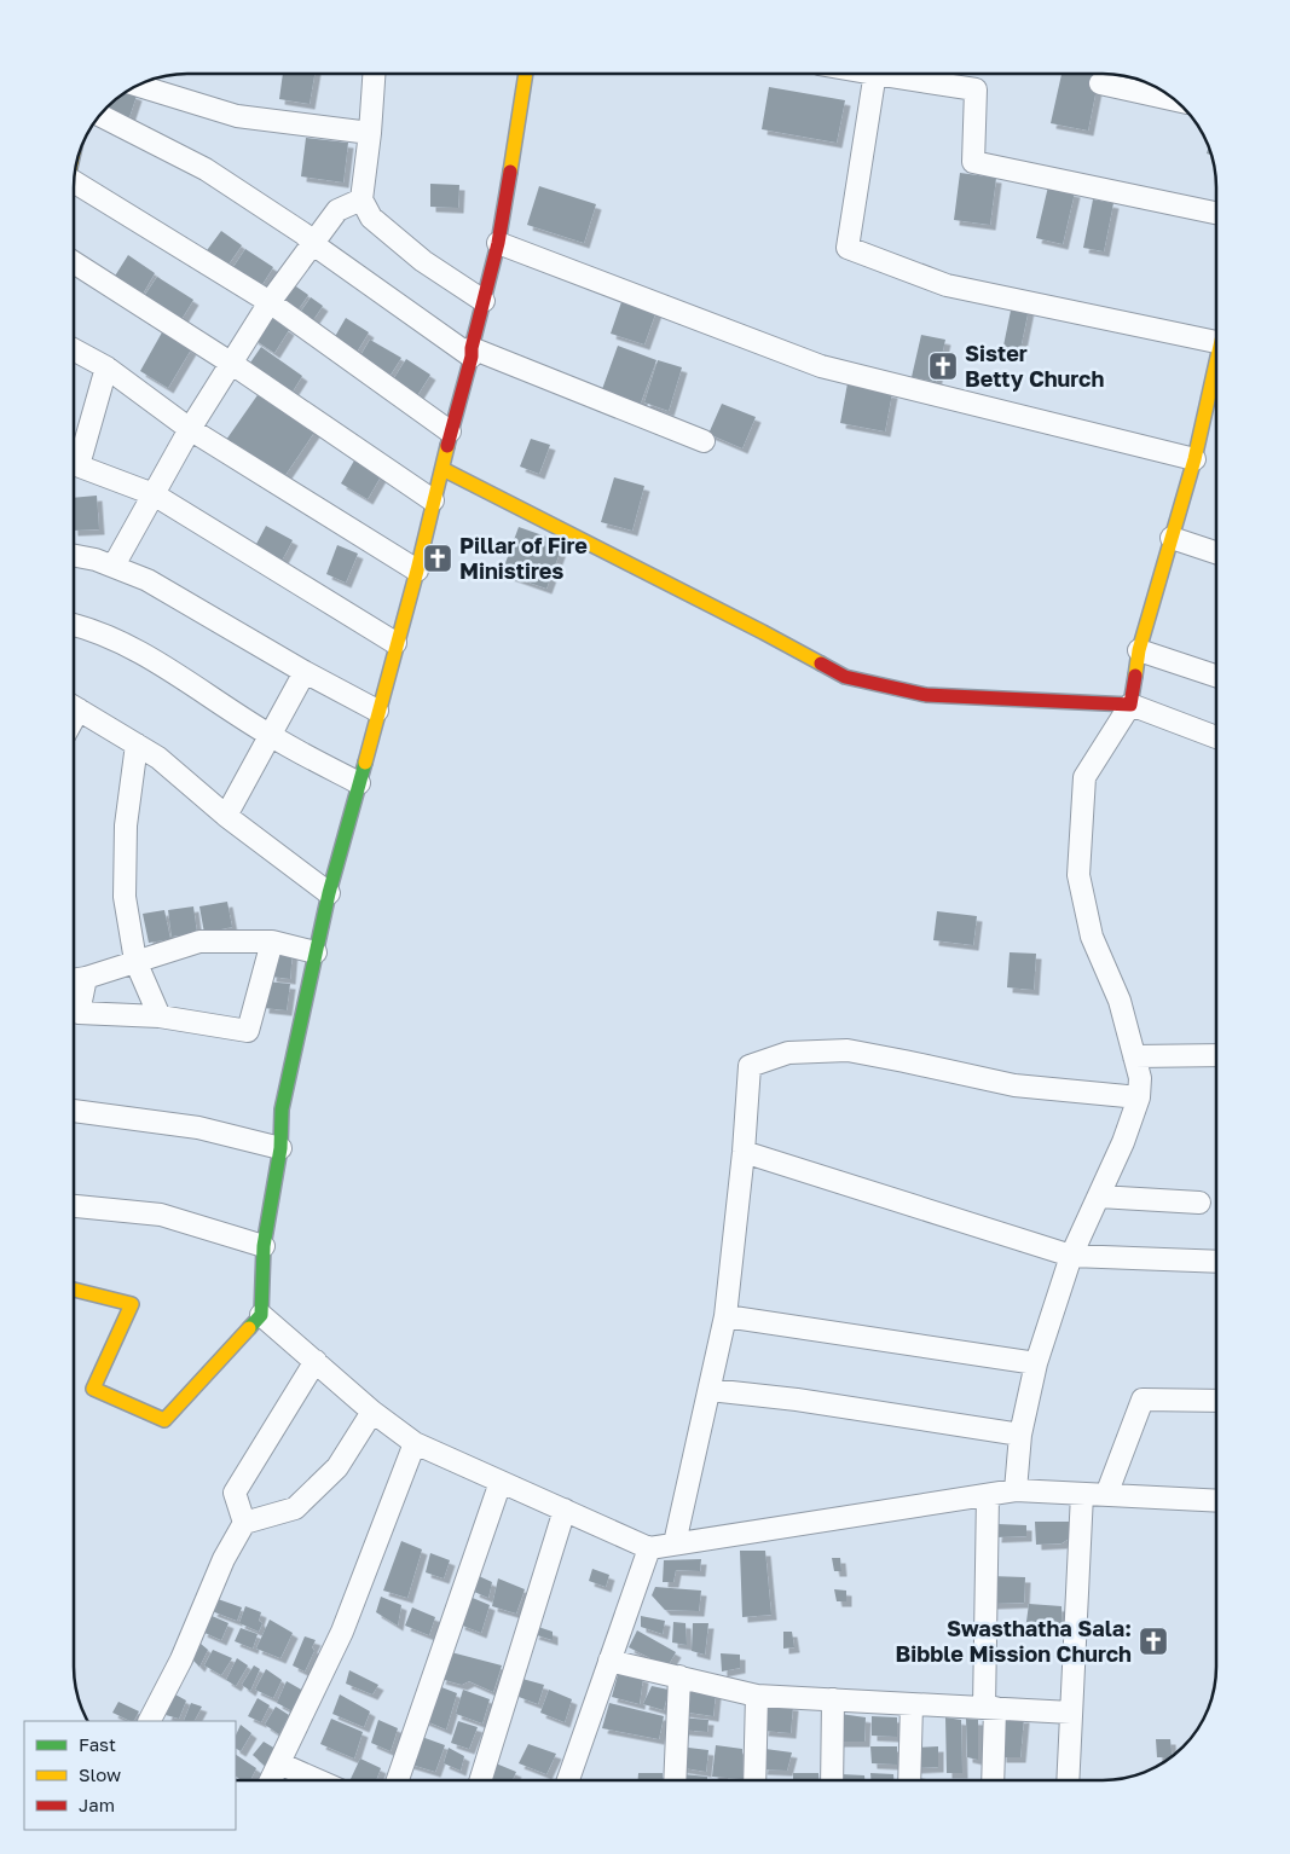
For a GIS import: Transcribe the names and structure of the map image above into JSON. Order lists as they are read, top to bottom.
{
  "places": {
    "church": ["Sister Betty Church", "Pillar of Fire Ministires", "Swasthatha Sala: Bibble Mission Church"]
  },
  "legend": ["Fast", "Slow", "Jam"]
}
